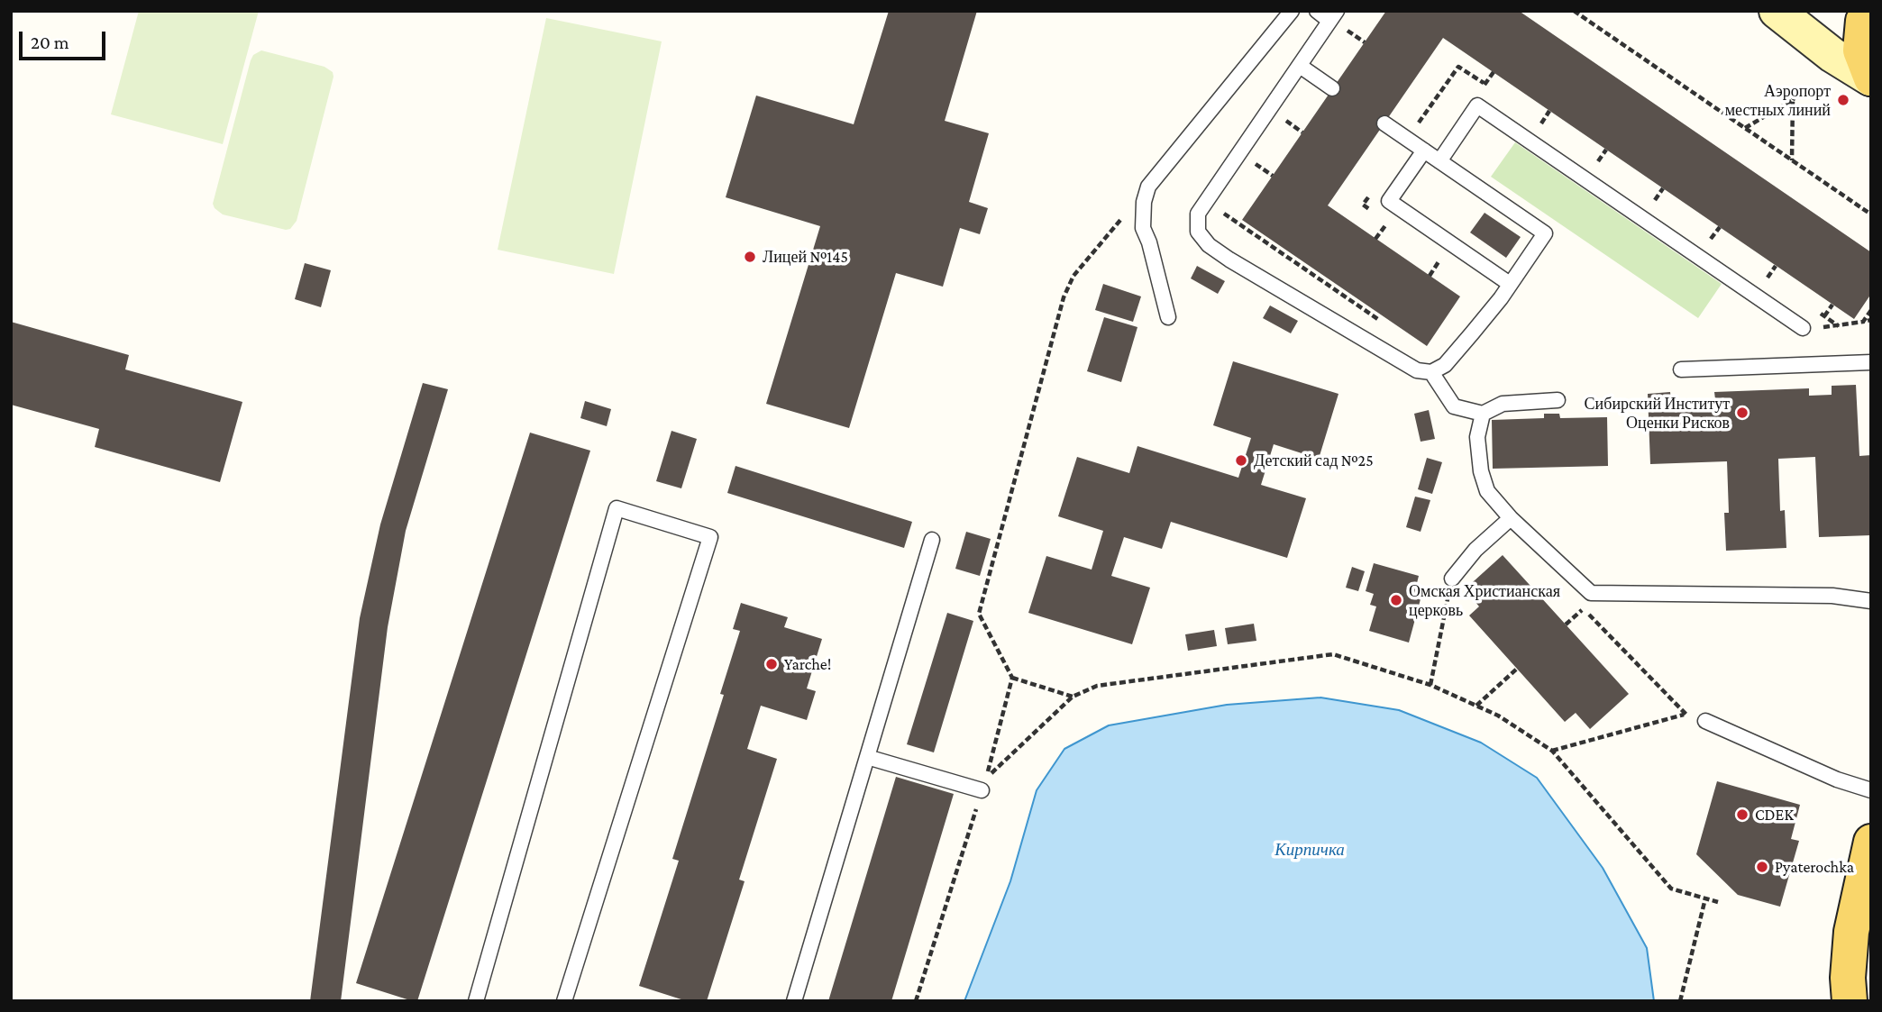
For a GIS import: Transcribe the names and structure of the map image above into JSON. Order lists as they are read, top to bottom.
{
  "water": ["Кирпичка"],
  "places": [
    "Аэропорт местных линий",
    "Лицей №145",
    "Сибирский Институт Оценки Рисков",
    "Детский сад №25",
    "Омская Христианская церковь",
    "Yarche!",
    "CDEK",
    "Pyaterochka"
  ],
  "scale_bar": "20 m"
}
